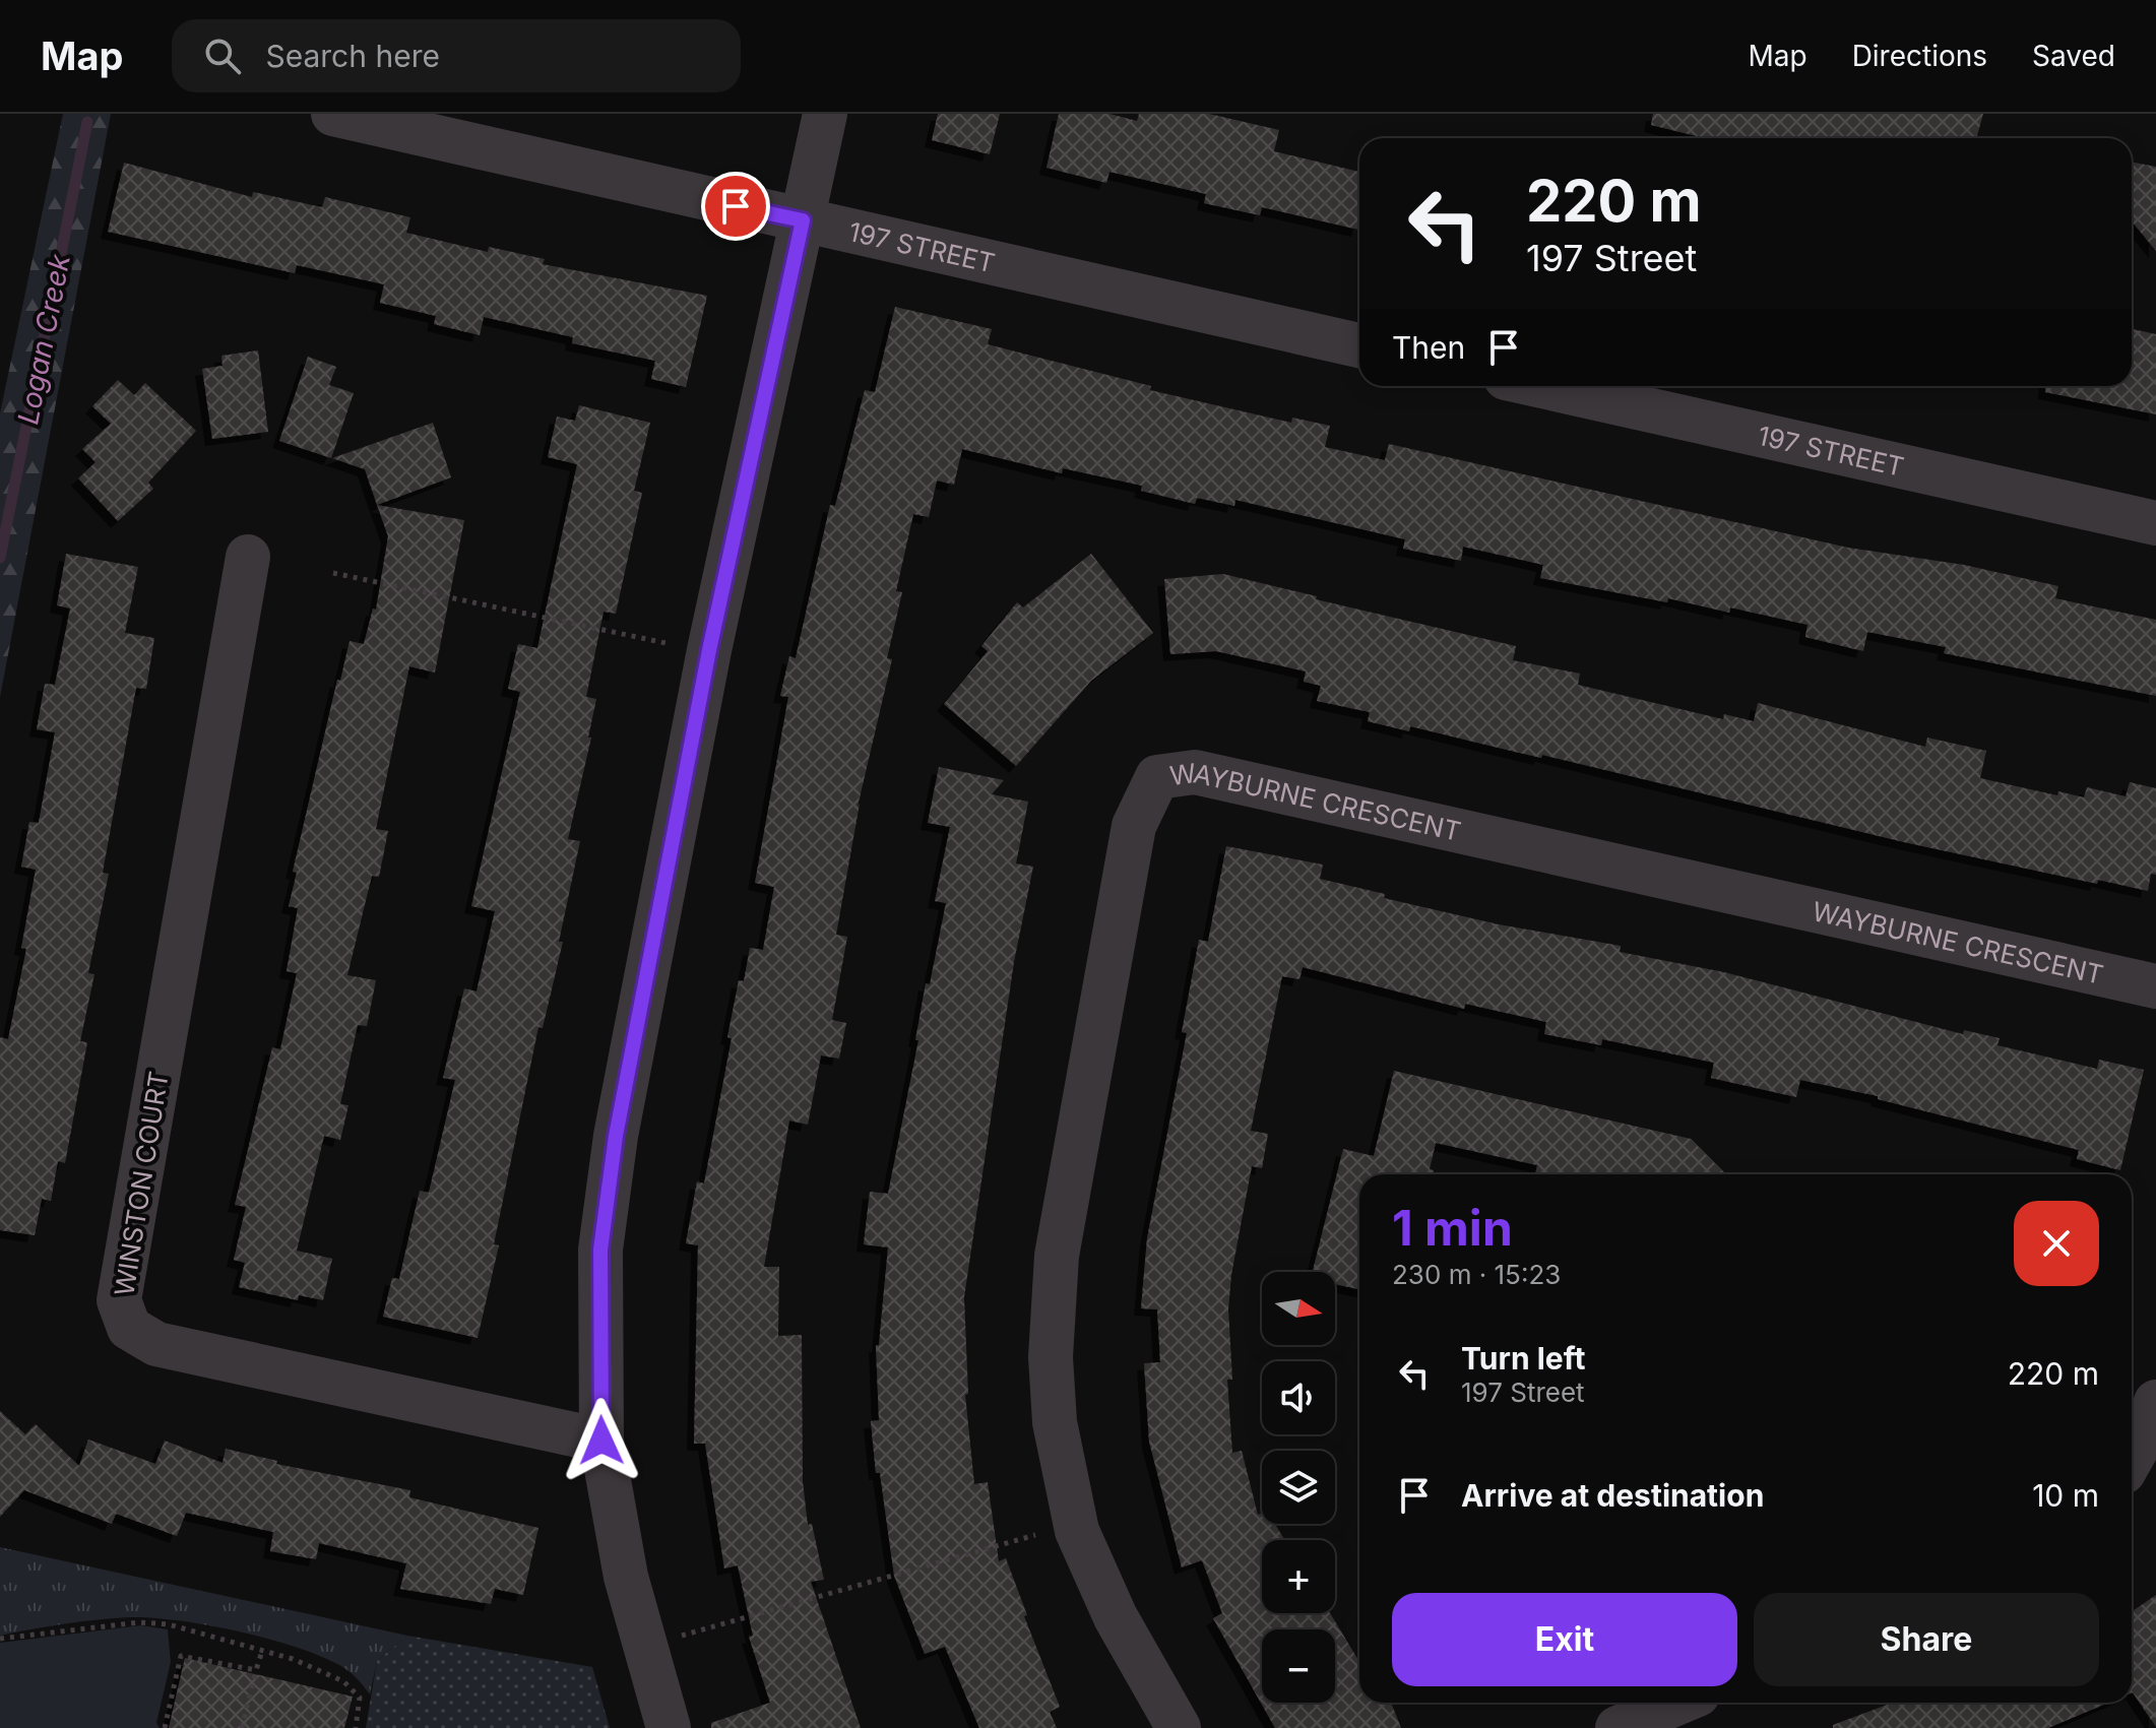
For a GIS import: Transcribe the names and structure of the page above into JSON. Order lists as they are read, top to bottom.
{
  "streets": {
    "street": ["197 STREET", "WAYBURNE CRESCENT", "WINSTON COURT"]
  },
  "water": ["Logan Creek"],
  "north": "right",
  "page": {
    "header": "Map",
    "search": "Search here",
    "nav": ["Map", "Directions", "Saved"],
    "turn": ["220 m", "197 Street"],
    "then": "Then",
    "heading": ["1 min", "230 m · 15:23"],
    "map_buttons": ["+", "−"],
    "list": [
      {
        "name": "Turn left",
        "note": "197 Street",
        "value": "220 m"
      },
      {
        "name": "Arrive at destination",
        "value": "10 m"
      }
    ],
    "buttons": ["Exit", "Share"]
  }
}
